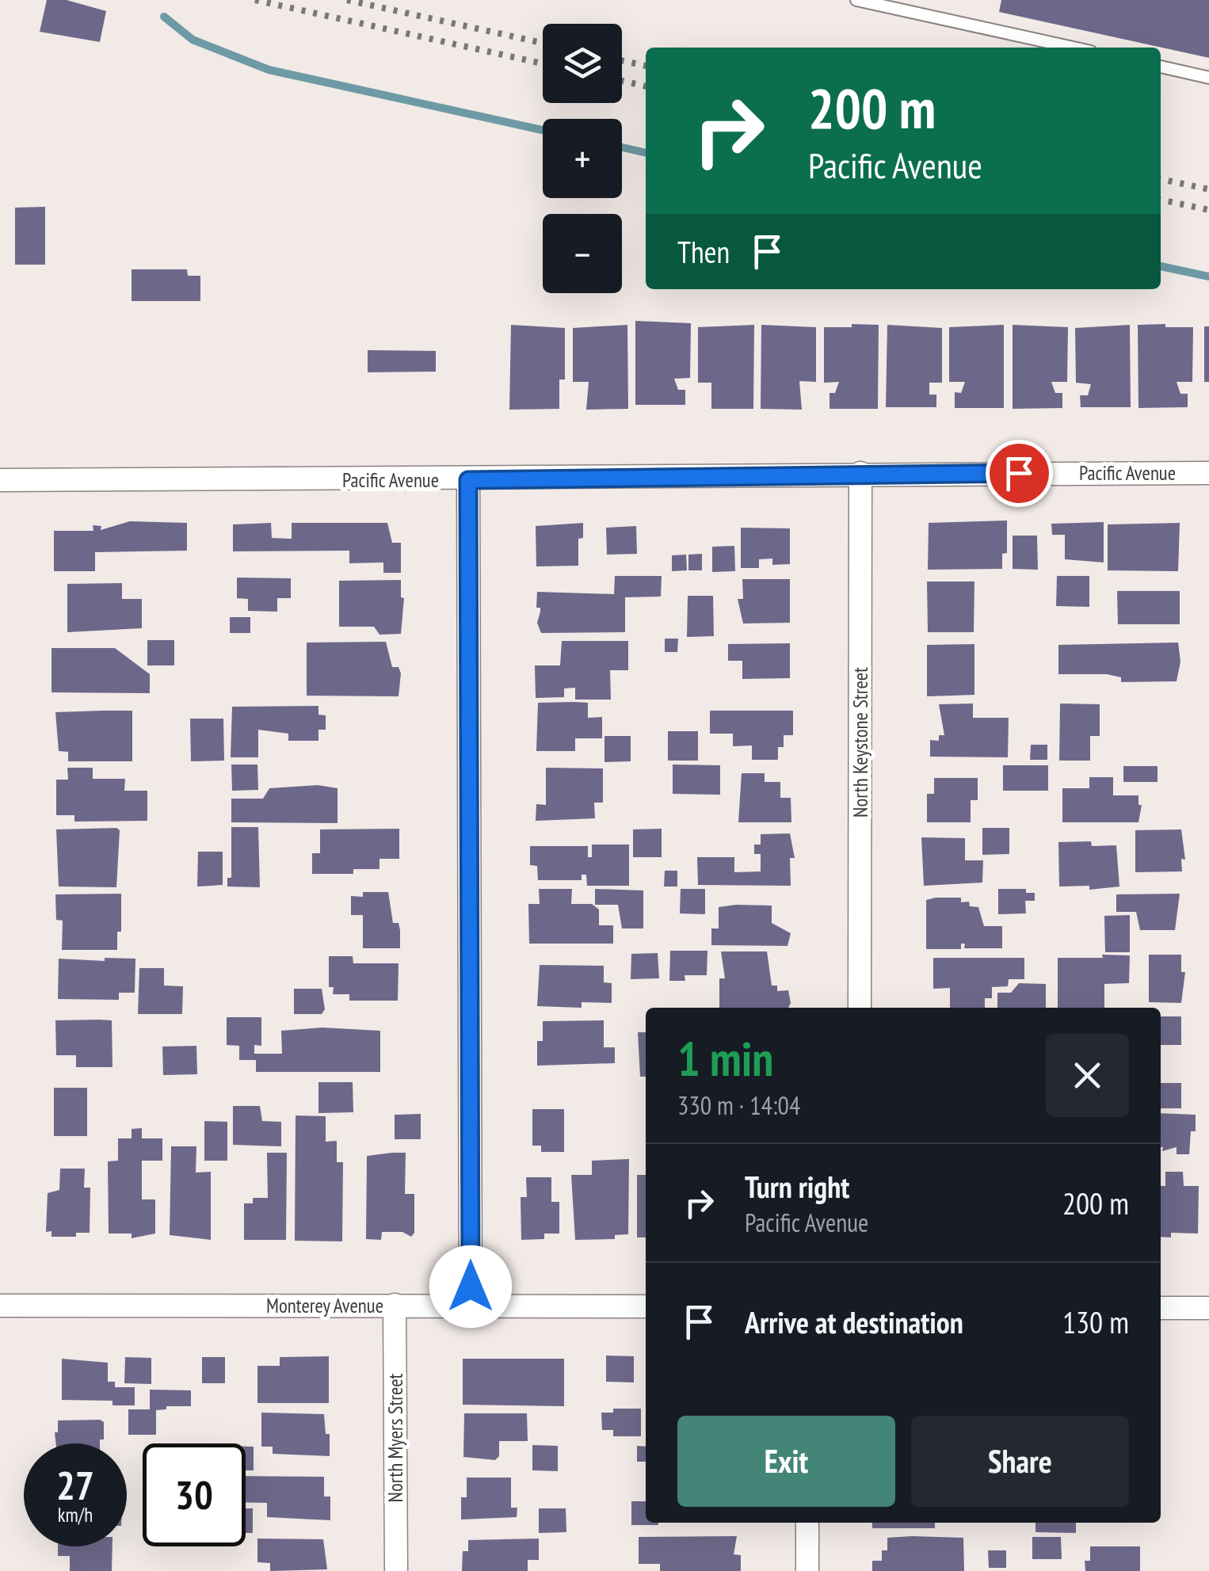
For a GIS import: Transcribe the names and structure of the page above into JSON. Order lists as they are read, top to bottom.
{
  "streets": {
    "street": [
      "Pacific Avenue",
      "North Keystone Street",
      "Monterey Avenue",
      "North Myers Street"
    ]
  },
  "crossings": [
    ["Pacific Avenue", "North Keystone Street"],
    ["Monterey Avenue", "North Myers Street"]
  ],
  "page": {
    "map_buttons": ["+", "−"],
    "turn": ["200 m", "Pacific Avenue"],
    "then": "Then",
    "heading": ["1 min", "330 m · 14:04"],
    "list": [
      {
        "name": "Turn right",
        "note": "Pacific Avenue",
        "value": "200 m"
      },
      {
        "name": "Arrive at destination",
        "value": "130 m"
      }
    ],
    "buttons": ["Exit", "Share"],
    "speed": "27 km/h",
    "limit": "30"
  }
}
